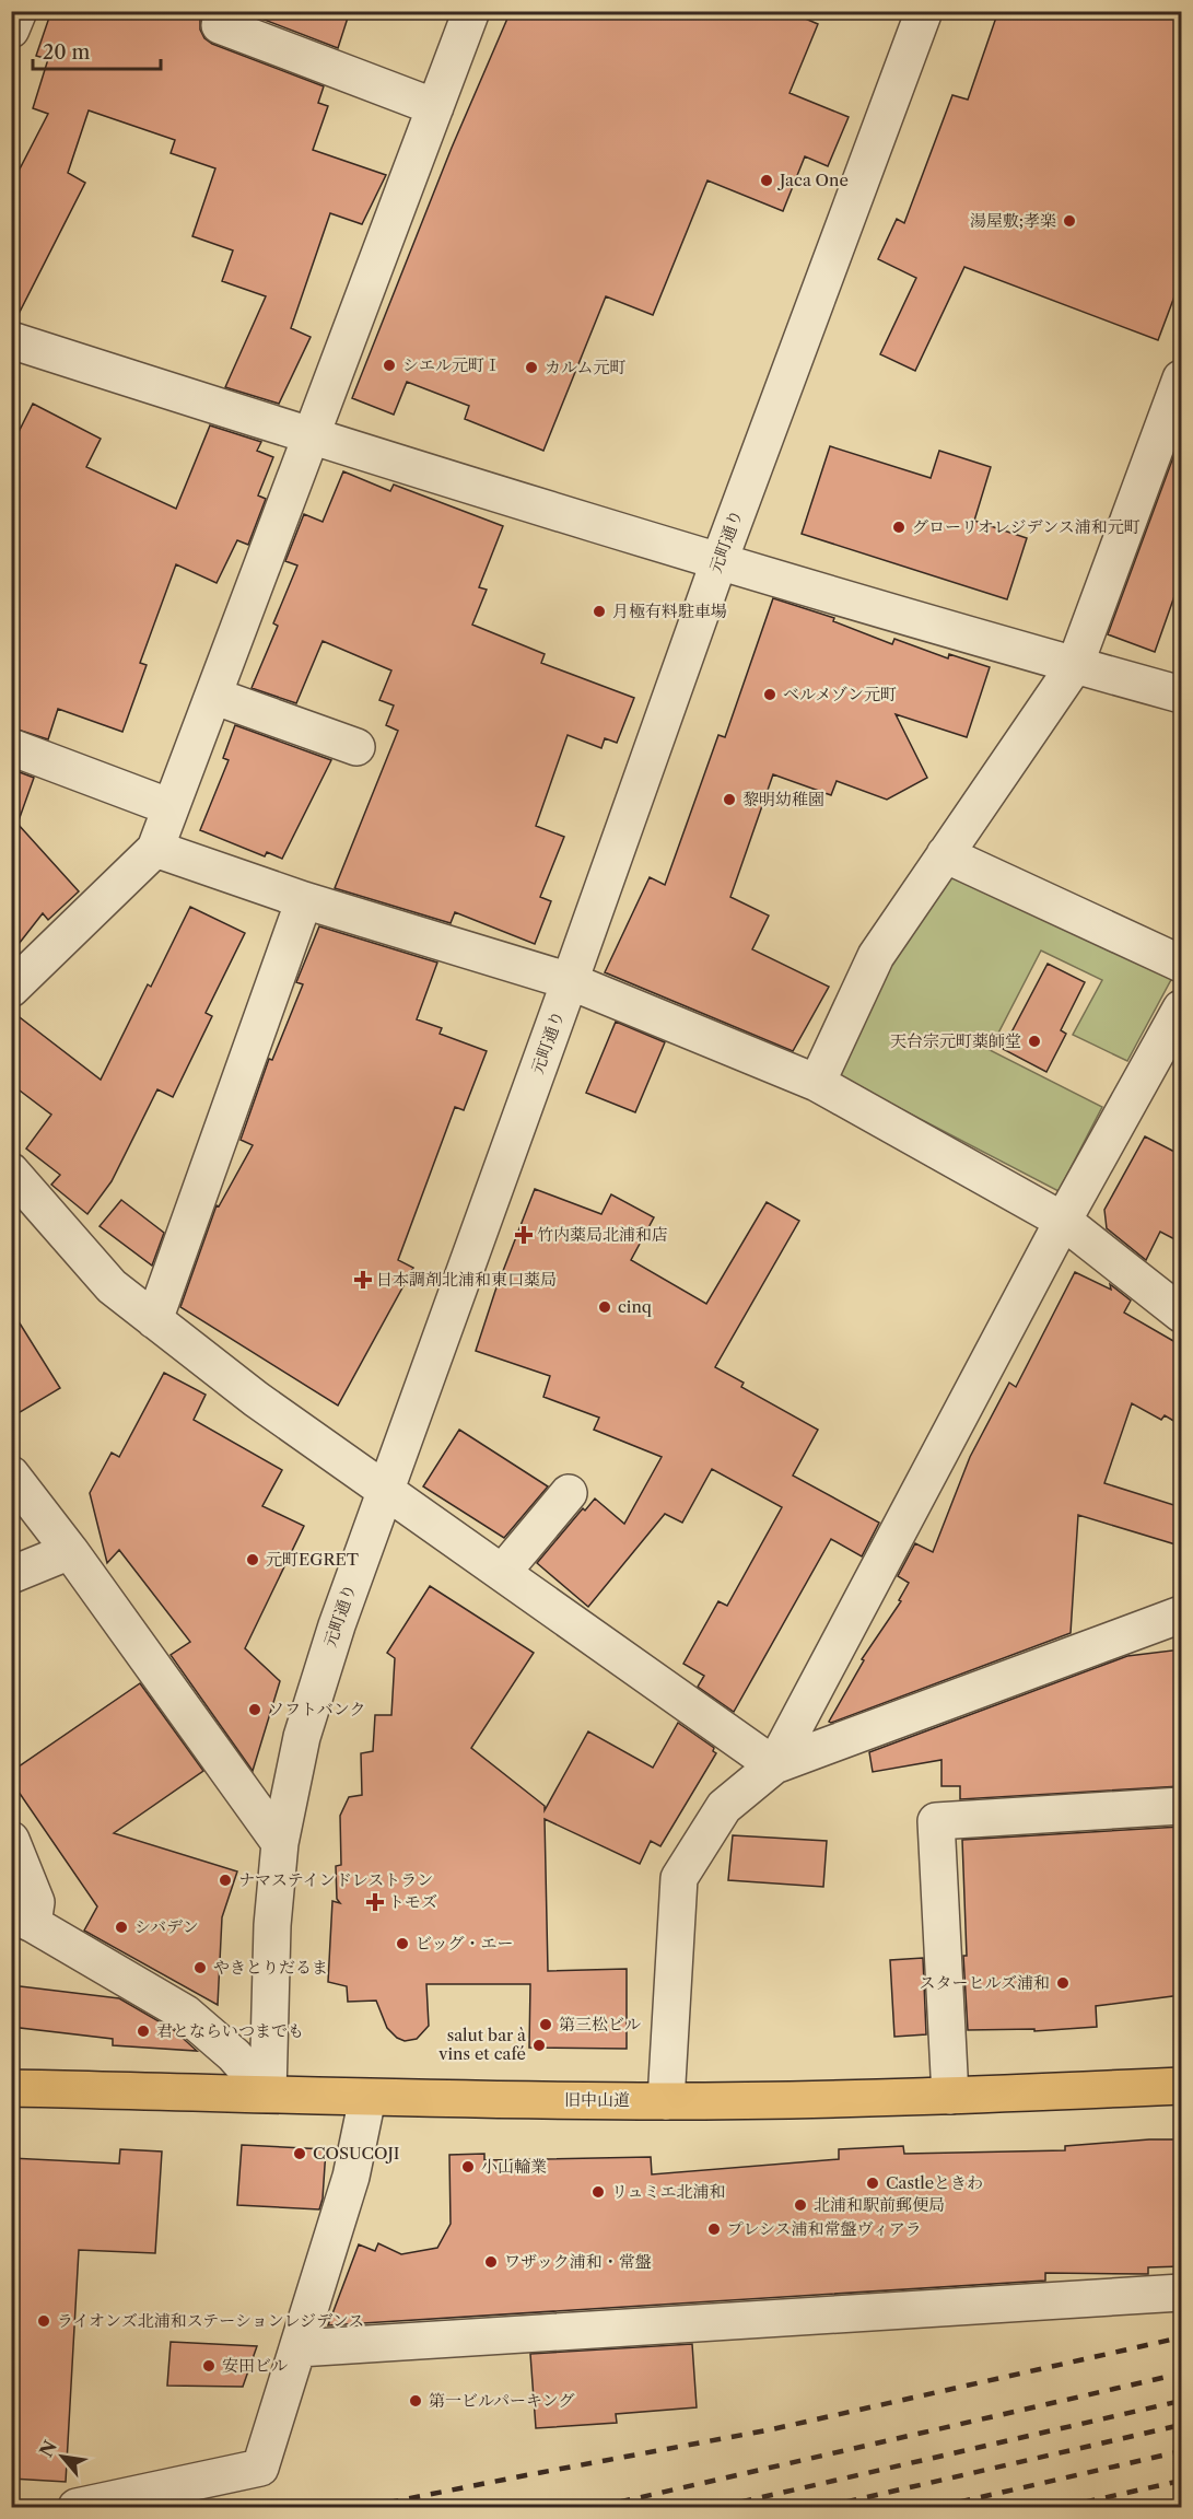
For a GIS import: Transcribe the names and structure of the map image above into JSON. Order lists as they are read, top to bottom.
{
  "streets": {
    "main road": ["旧中山道"],
    "street": ["元町通り"]
  },
  "crossings": [
    ["元町通り", "旧中山道"]
  ],
  "places": {
    "other": [
      "Jaca One",
      "湯屋敷;孝楽",
      "シエル元町Ⅰ",
      "カルム元町",
      "グローリオレジデンス浦和元町",
      "月極有料駐車場",
      "ベルメゾン元町",
      "黎明幼稚園",
      "天台宗元町薬師堂",
      "cinq",
      "元町EGRET",
      "ソフトバンク",
      "ナマステインドレストラン",
      "シバデン",
      "ビッグ・エー",
      "やきとりだるま",
      "スターヒルズ浦和",
      "第三松ビル",
      "君とならいつまでも",
      "salut bar à vins et café",
      "COSUCOJI",
      "小山輪業",
      "Castleときわ",
      "リュミエ北浦和",
      "北浦和駅前郵便局",
      "プレシス浦和常盤ヴィアラ",
      "ワザック浦和・常盤",
      "ライオンズ北浦和ステーションレジデンス",
      "安田ビル",
      "第一ビルパーキング"
    ],
    "health": ["竹内薬局北浦和店", "日本調剤北浦和東口薬局", "トモズ"]
  },
  "scale_bar": "20 m",
  "north": "top left"
}
